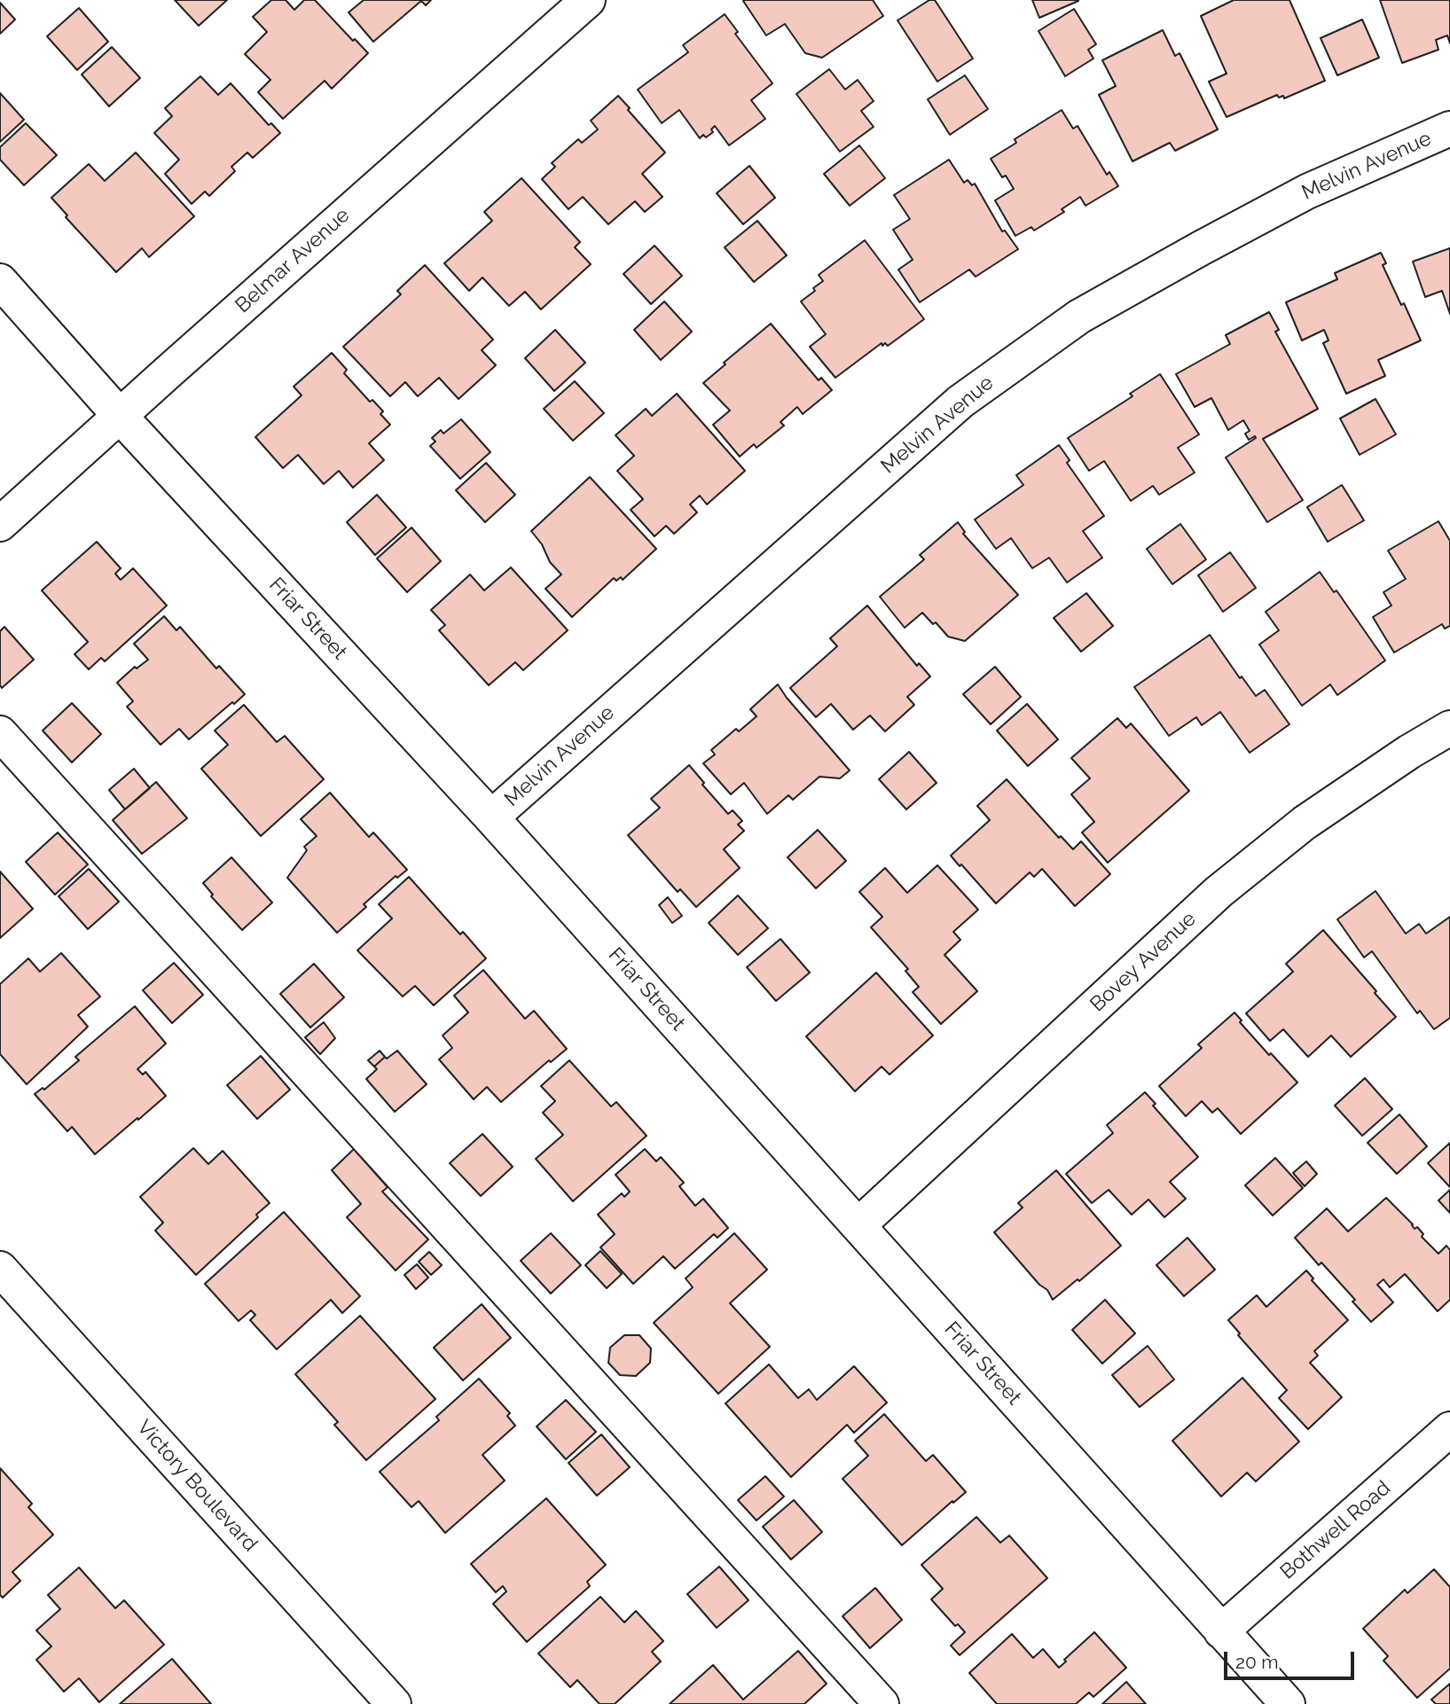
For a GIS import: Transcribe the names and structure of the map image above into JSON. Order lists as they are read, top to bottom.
{
  "streets": {
    "street": [
      "Melvin Avenue",
      "Belmar Avenue",
      "Friar Street",
      "Bovey Avenue",
      "Victory Boulevard",
      "Bothwell Road"
    ]
  },
  "crossings": [
    ["Melvin Avenue", "Friar Street"],
    ["Belmar Avenue", "Friar Street"],
    ["Friar Street", "Bovey Avenue"],
    ["Friar Street", "Bothwell Road"]
  ],
  "scale_bar": "20 m"
}
